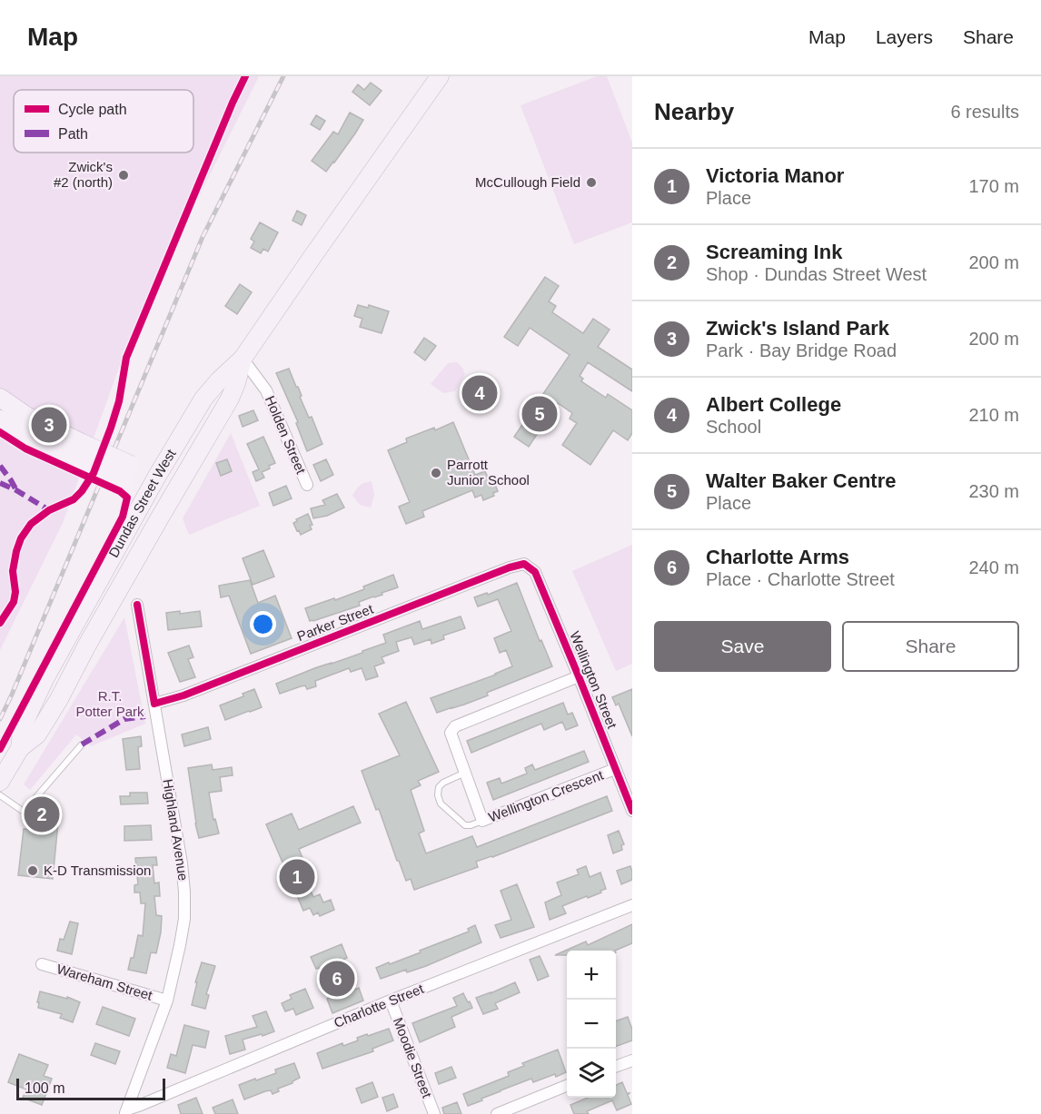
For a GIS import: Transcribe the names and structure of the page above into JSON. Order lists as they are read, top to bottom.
{
  "streets": {
    "main road": ["Dundas Street West"],
    "street": [
      "Holden Street",
      "Parker Street",
      "Wellington Street",
      "Wellington Crescent",
      "Highland Avenue",
      "Wareham Street",
      "Charlotte Street",
      "Moodie Street"
    ]
  },
  "crossings": [
    ["Holden Street", "Dundas Street West"],
    ["Parker Street", "Wellington Street"],
    ["Parker Street", "Highland Avenue"],
    ["Wellington Street", "Wellington Crescent"],
    ["Highland Avenue", "Wareham Street"],
    ["Highland Avenue", "Charlotte Street"],
    ["Charlotte Street", "Moodie Street"]
  ],
  "parks": ["R.T. Potter Park"],
  "places": [
    "Zwick's #2 (north)",
    "McCullough Field",
    "Parrott Junior School",
    "K-D Transmission"
  ],
  "legend": ["Cycle path", "Path"],
  "scale_bar": "100 m",
  "page": {
    "header": "Map",
    "nav": ["Map", "Layers", "Share"],
    "heading": ["Nearby", "6 results"],
    "list": [
      {
        "mark": "1",
        "name": "Victoria Manor",
        "note": "Place",
        "value": "170 m"
      },
      {
        "mark": "2",
        "name": "Screaming Ink",
        "note": "Shop · Dundas Street West",
        "value": "200 m"
      },
      {
        "mark": "3",
        "name": "Zwick's Island Park",
        "note": "Park · Bay Bridge Road",
        "value": "200 m"
      },
      {
        "mark": "4",
        "name": "Albert College",
        "note": "School",
        "value": "210 m"
      },
      {
        "mark": "5",
        "name": "Walter Baker Centre",
        "note": "Place",
        "value": "230 m"
      },
      {
        "mark": "6",
        "name": "Charlotte Arms",
        "note": "Place · Charlotte Street",
        "value": "240 m"
      }
    ],
    "pins": [
      "4",
      "5",
      "3",
      "2",
      "1",
      "6"
    ],
    "buttons": ["Save", "Share"],
    "map_buttons": ["+", "−"],
    "scale": "100 m"
  }
}
